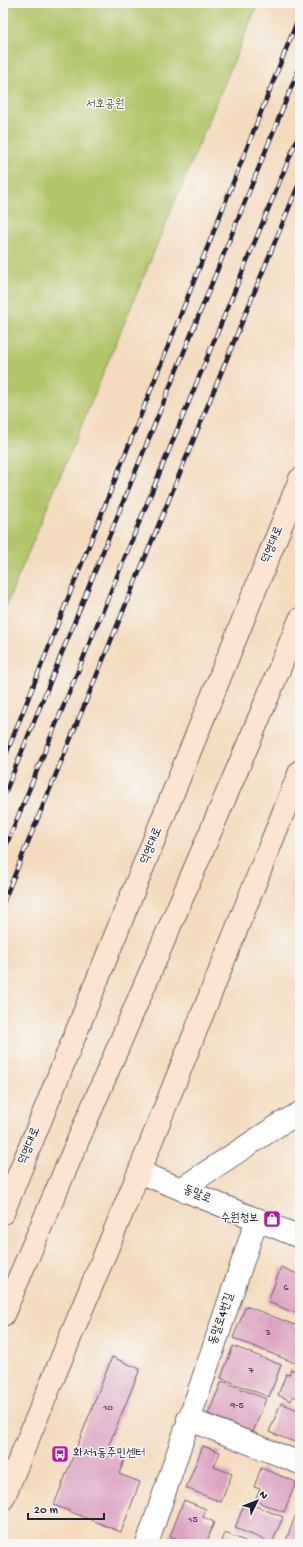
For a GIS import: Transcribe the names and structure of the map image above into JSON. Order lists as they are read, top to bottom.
{
  "streets": {
    "main road": ["덕영대로"],
    "street": ["동말로", "동말로4번길"]
  },
  "crossings": [
    ["동말로", "동말로4번길"]
  ],
  "parks": ["서호공원"],
  "places": {
    "shop": ["수원청보"],
    "bus stop": ["화서1동주민센터"]
  },
  "house_numbers": [
    "6",
    "3",
    "7",
    "9-5",
    "10",
    "15"
  ],
  "scale_bar": "20 m",
  "north": "top right"
}
